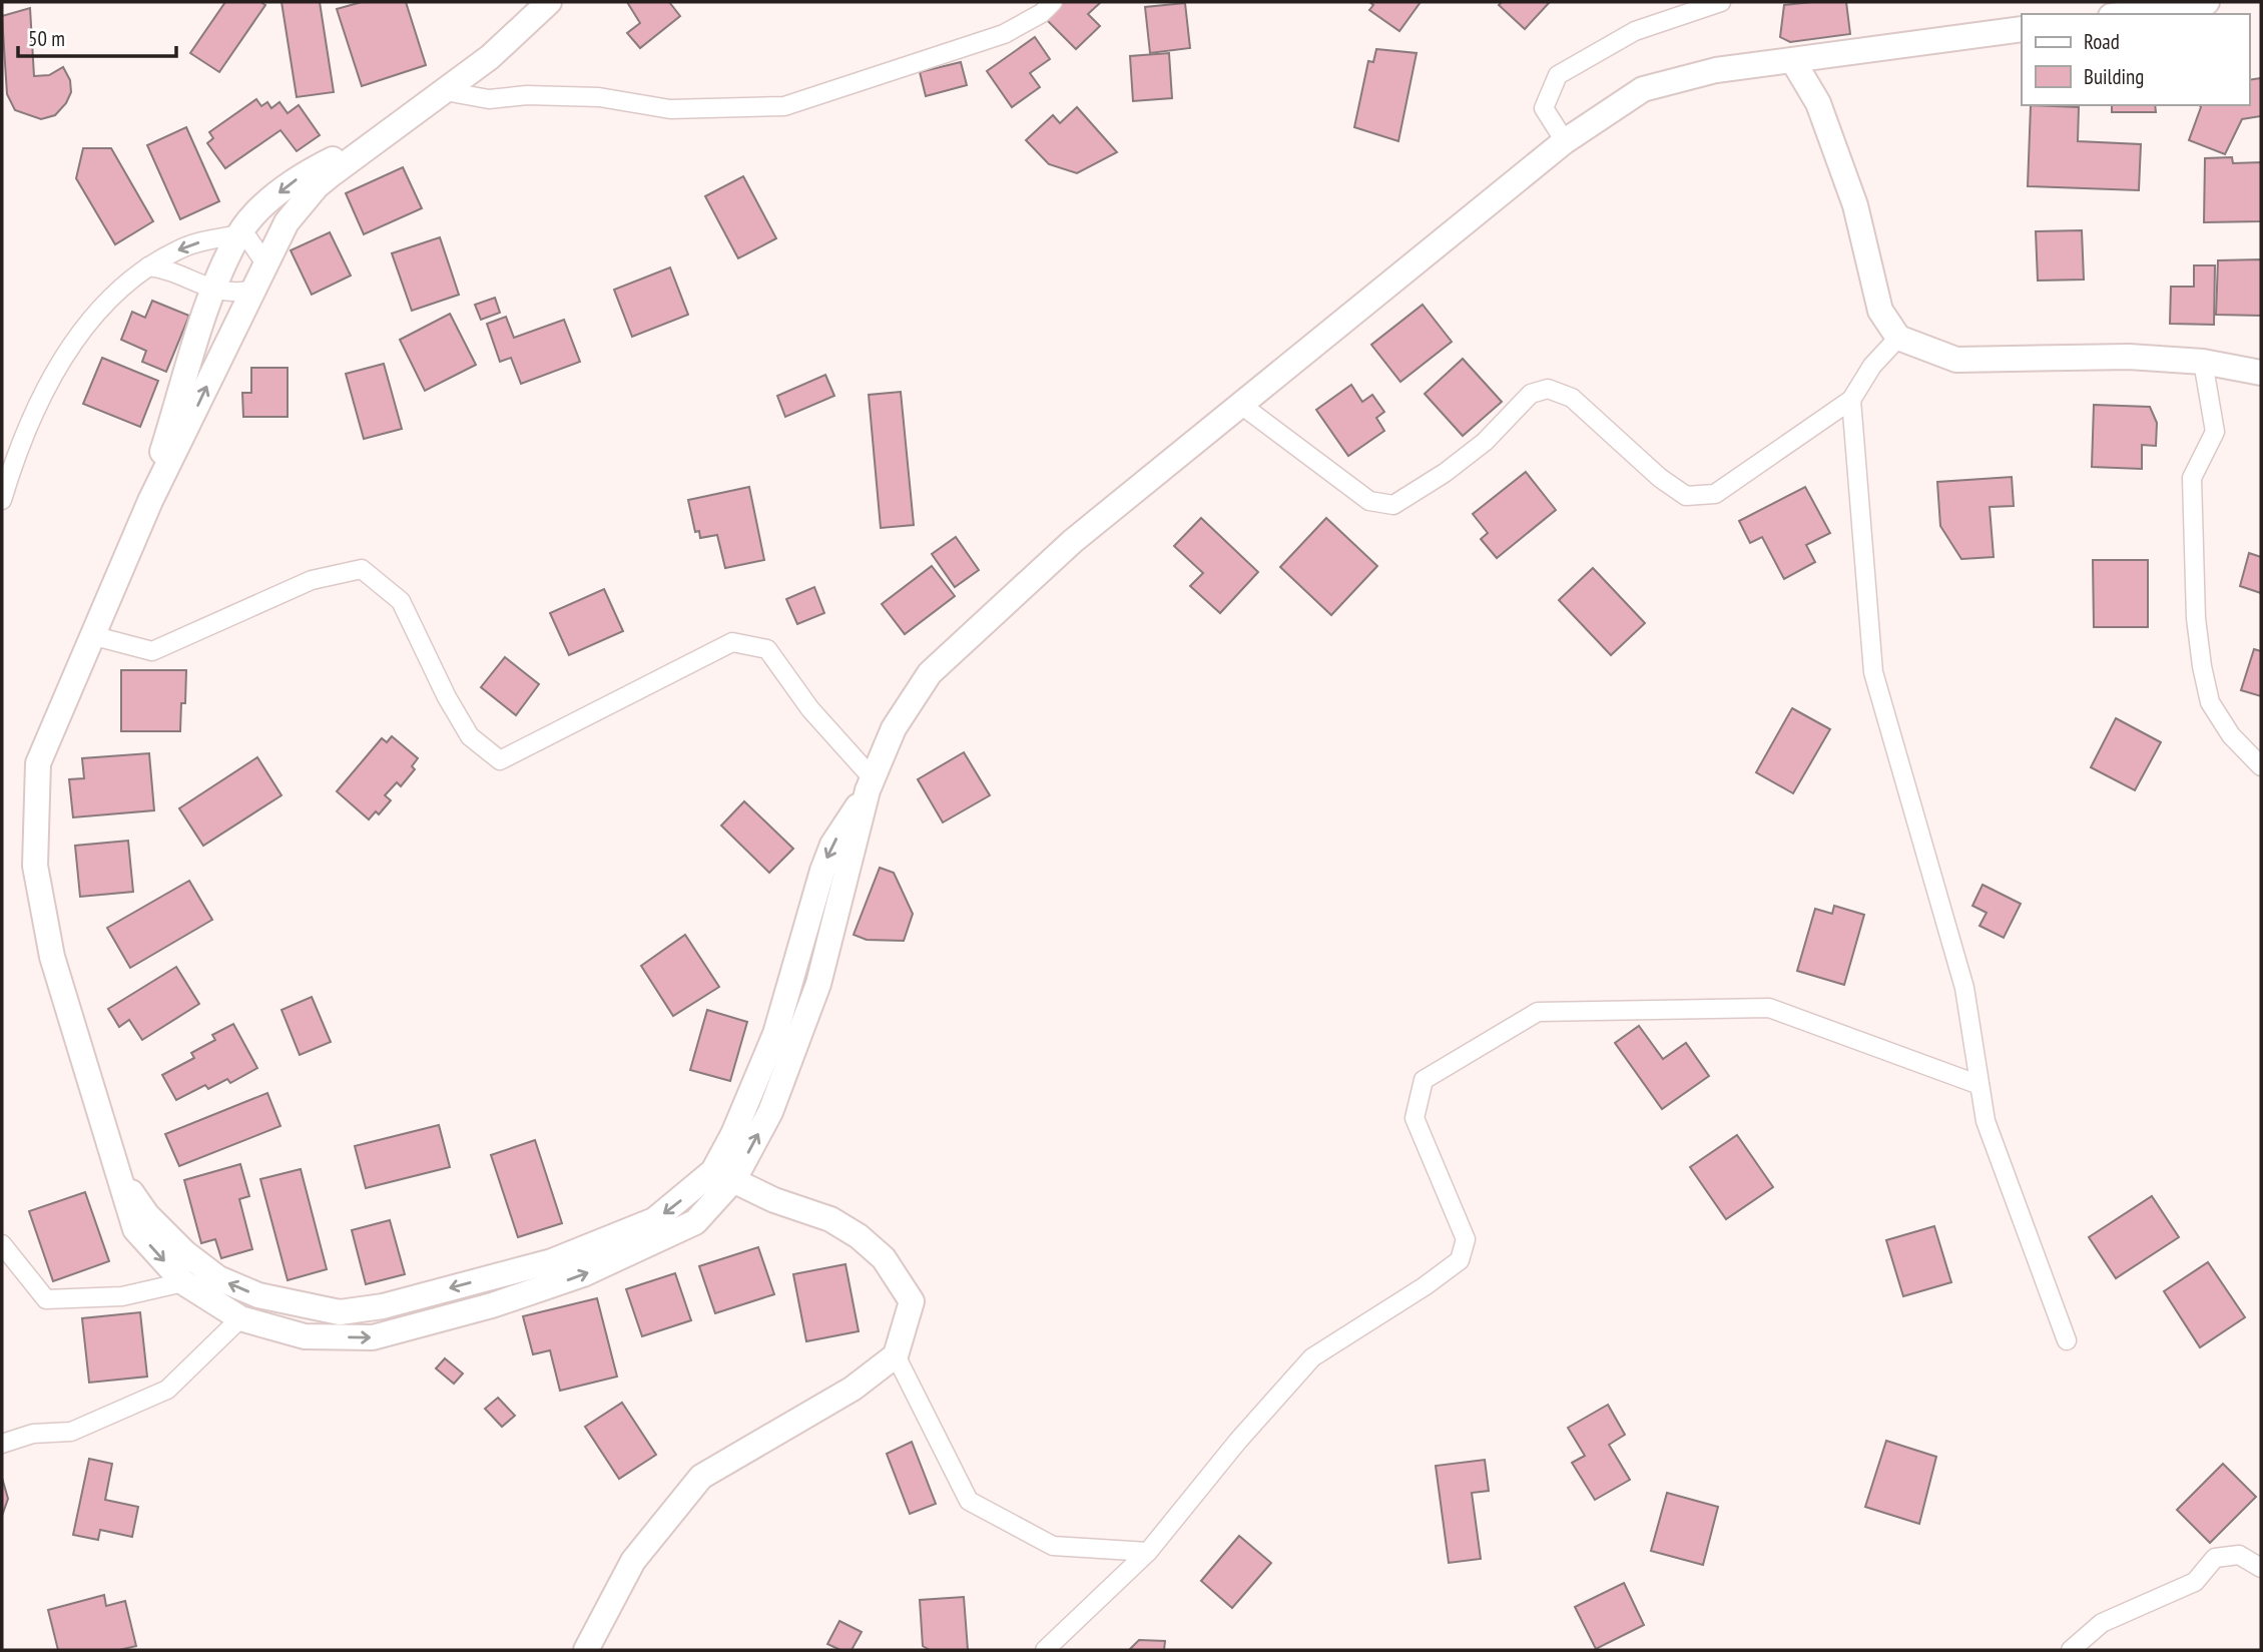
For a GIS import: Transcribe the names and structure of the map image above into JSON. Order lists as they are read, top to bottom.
{
  "legend": ["Road", "Building"],
  "scale_bar": "50 m"
}
